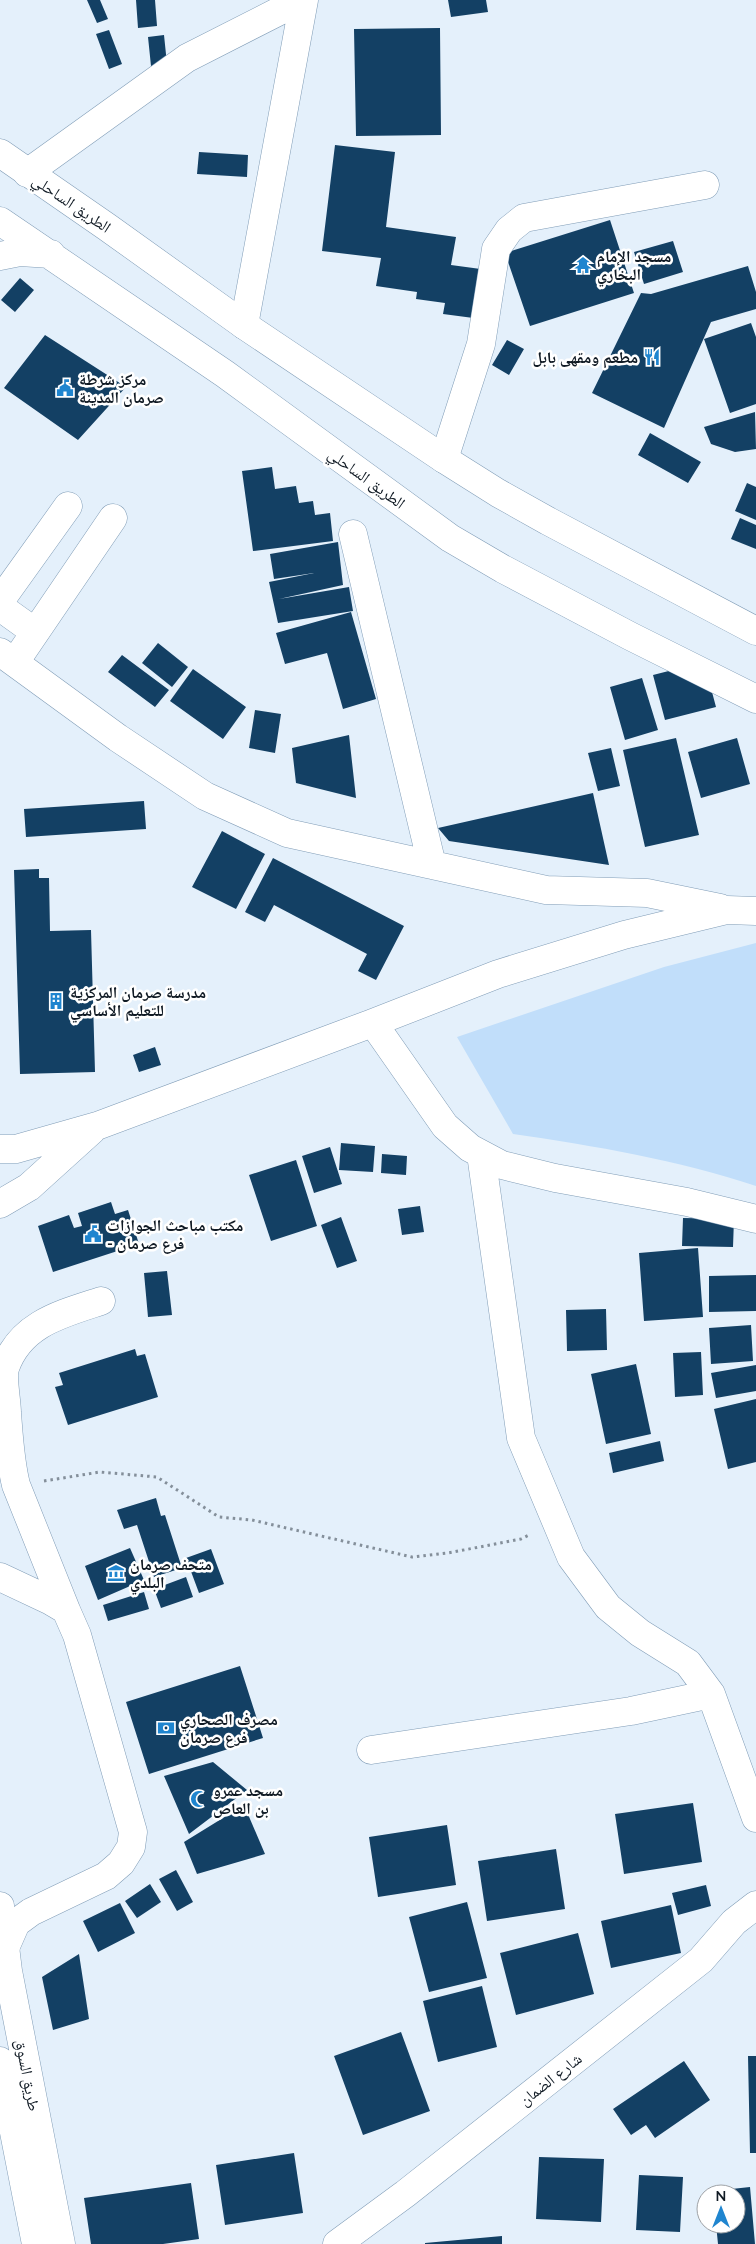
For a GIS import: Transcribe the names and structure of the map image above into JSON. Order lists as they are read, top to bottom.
{
  "streets": {
    "main road": ["الطريق الساحلي", "طريق السوق", "شارع الضمان"]
  },
  "places": {
    "temple": ["مسجد الإمام البخاري"],
    "restaurant": ["مطعم ومقهى بابل"],
    "public building": ["مركز شرطة صرمان المدينة", "مكتب مباحث الجوازات - فرع صرمان"],
    "building": ["مدرسة صرمان المركزية للتعليم الأساسي"],
    "museum": ["متحف صرمان البلدي"],
    "bank": ["مصرف الصحاري فرع صرمان"],
    "mosque": ["مسجد عمرو بن العاص"]
  },
  "north": "top"
}
